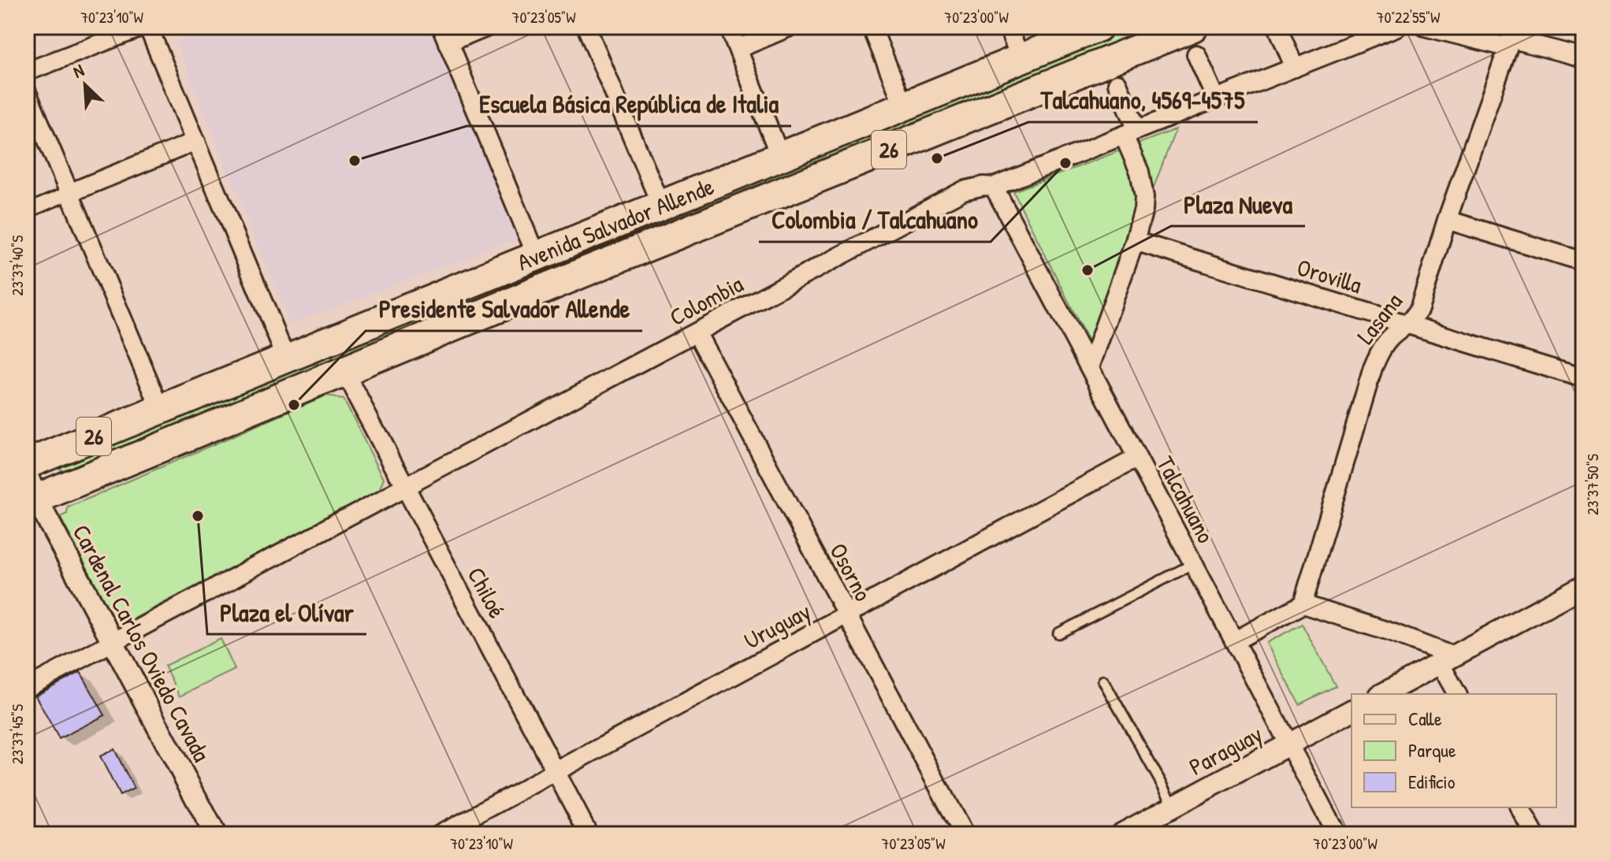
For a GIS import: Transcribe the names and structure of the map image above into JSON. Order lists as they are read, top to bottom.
{
  "streets": {
    "highway": ["26", "Avenida Salvador Allende"],
    "street": [
      "Orovilla",
      "Colombia",
      "Lasana",
      "Talcahuano",
      "Osorno",
      "Chiloé",
      "Uruguay",
      "Cardenal Carlos Oviedo Cavada",
      "Paraguay"
    ]
  },
  "crossings": [
    ["Avenida Salvador Allende", "Chiloé"],
    ["Avenida Salvador Allende", "Cardenal Carlos Oviedo Cavada"],
    ["Orovilla", "Lasana"],
    ["Colombia", "Talcahuano"],
    ["Colombia", "Osorno"],
    ["Colombia", "Chiloé"],
    ["Colombia", "Cardenal Carlos Oviedo Cavada"],
    ["Talcahuano", "Uruguay"],
    ["Talcahuano", "Paraguay"],
    ["Osorno", "Uruguay"],
    ["Chiloé", "Uruguay"]
  ],
  "places": [
    "Talcahuano, 4569-4575",
    "Escuela Básica República de Italia",
    "Colombia / Talcahuano",
    "Plaza Nueva",
    "Presidente Salvador Allende",
    "Plaza el Olívar"
  ],
  "legend": ["Calle", "Parque", "Edificio"],
  "north": "top left",
  "coordinates": [
    "70°23'10\"W",
    "70°23'05\"W",
    "70°23'00\"W",
    "70°22'55\"W",
    "23°37'40\"S",
    "23°37'50\"S",
    "23°37'45\"S"
  ]
}
